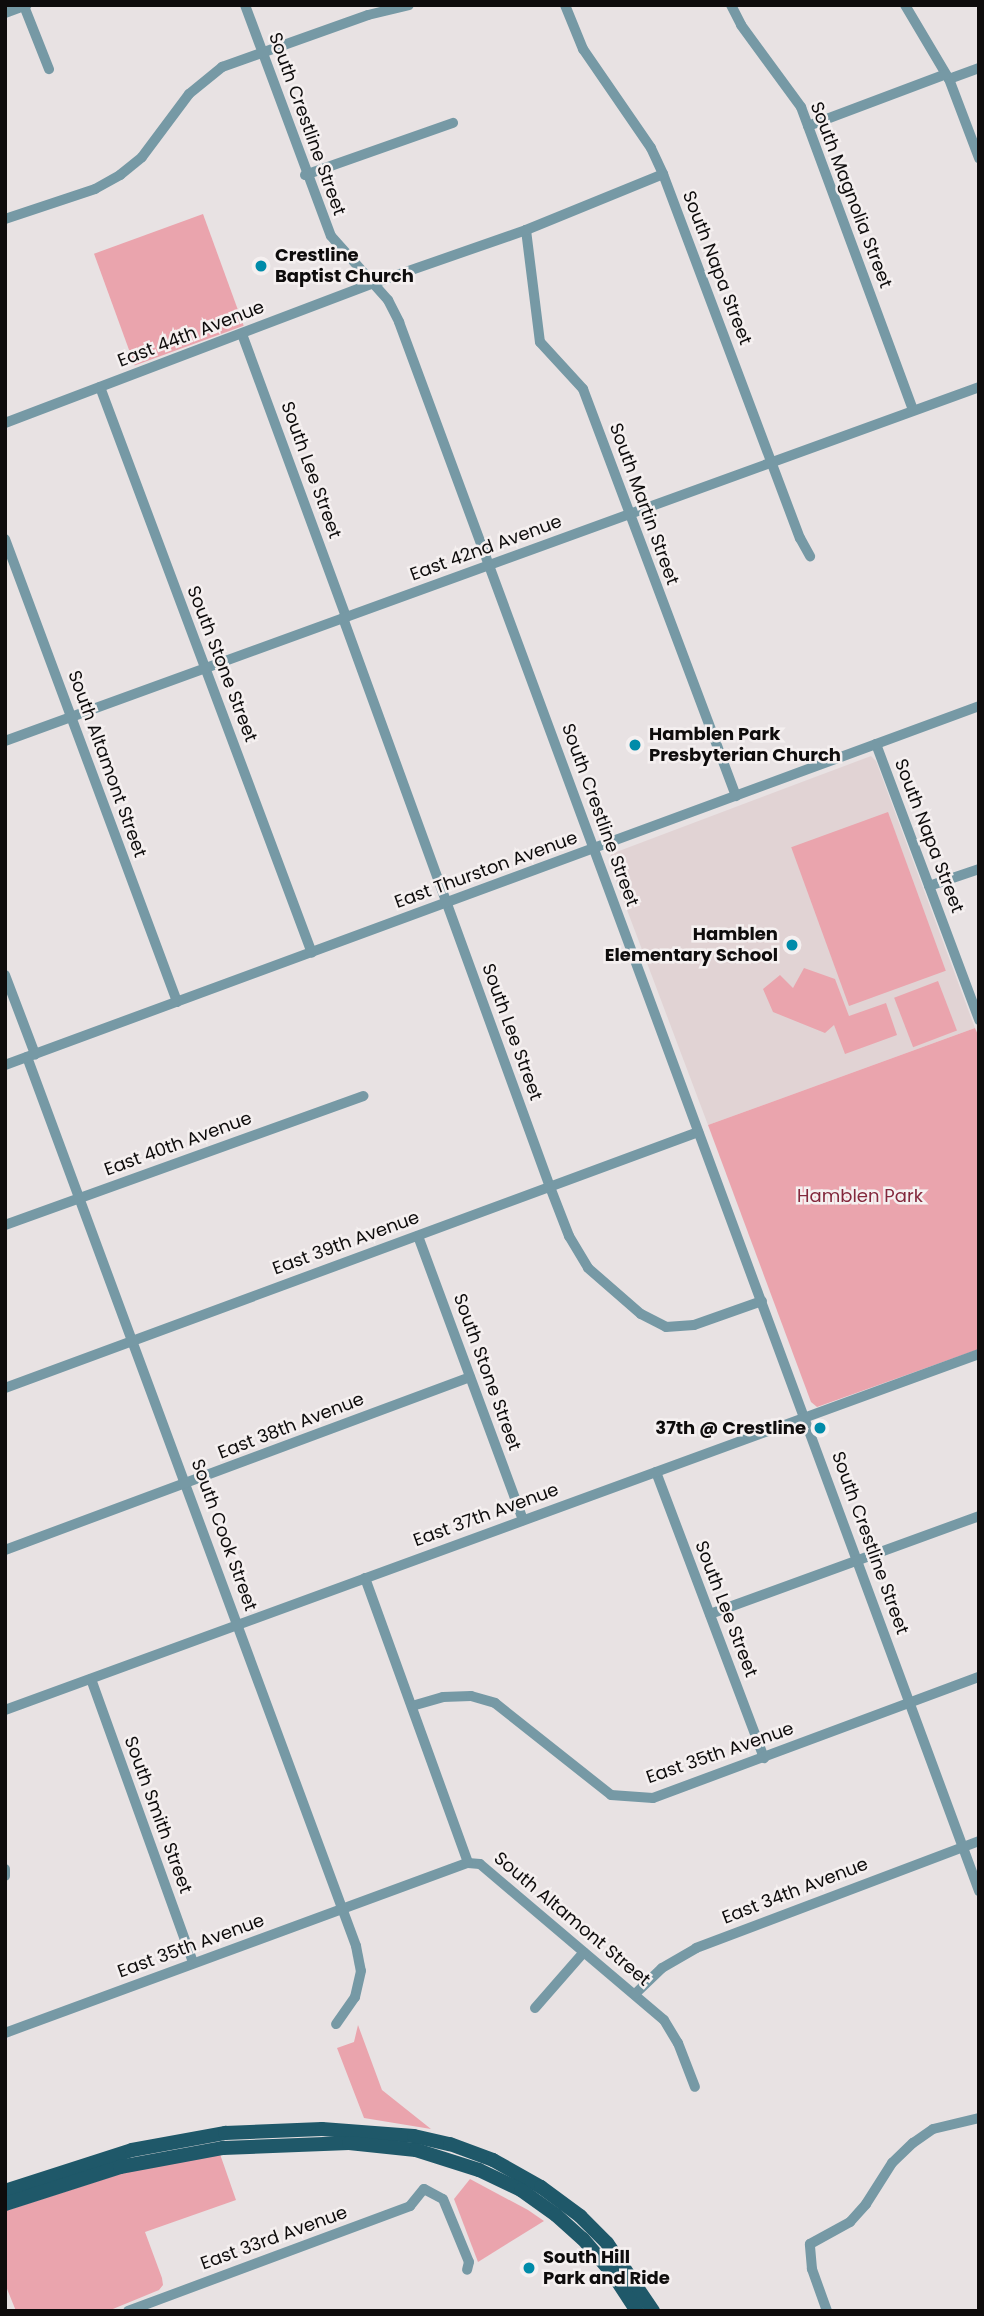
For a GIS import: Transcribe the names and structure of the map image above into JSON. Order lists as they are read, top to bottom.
{
  "streets": {
    "street": [
      "South Crestline Street",
      "South Magnolia Street",
      "South Napa Street",
      "East 44th Avenue",
      "South Lee Street",
      "South Martin Street",
      "East 42nd Avenue",
      "South Stone Street",
      "South Altamont Street",
      "East Thurston Avenue",
      "East 40th Avenue",
      "East 39th Avenue",
      "East 38th Avenue",
      "East 37th Avenue",
      "South Cook Street",
      "East 35th Avenue",
      "South Smith Street",
      "East 34th Avenue",
      "East 33rd Avenue"
    ]
  },
  "crossings": [
    ["South Crestline Street", "East 44th Avenue"],
    ["South Crestline Street", "South Lee Street"],
    ["South Crestline Street", "East 42nd Avenue"],
    ["South Crestline Street", "East Thurston Avenue"],
    ["South Crestline Street", "East 39th Avenue"],
    ["South Crestline Street", "East 37th Avenue"],
    ["South Crestline Street", "East 35th Avenue"],
    ["South Crestline Street", "East 34th Avenue"],
    ["South Magnolia Street", "East 42nd Avenue"],
    ["South Napa Street", "East 44th Avenue"],
    ["South Napa Street", "East 42nd Avenue"],
    ["South Napa Street", "East Thurston Avenue"],
    ["East 44th Avenue", "South Lee Street"],
    ["East 44th Avenue", "South Martin Street"],
    ["East 44th Avenue", "South Stone Street"],
    ["South Lee Street", "East 42nd Avenue"],
    ["South Lee Street", "East Thurston Avenue"],
    ["South Lee Street", "East 39th Avenue"],
    ["South Lee Street", "East 37th Avenue"],
    ["South Lee Street", "East 35th Avenue"],
    ["South Martin Street", "East 42nd Avenue"],
    ["South Martin Street", "East Thurston Avenue"],
    ["East 42nd Avenue", "South Stone Street"],
    ["East 42nd Avenue", "South Altamont Street"],
    ["South Stone Street", "East Thurston Avenue"],
    ["South Stone Street", "East 39th Avenue"],
    ["South Stone Street", "East 38th Avenue"],
    ["South Stone Street", "East 37th Avenue"],
    ["South Altamont Street", "East Thurston Avenue"],
    ["South Altamont Street", "East 37th Avenue"],
    ["South Altamont Street", "East 35th Avenue"],
    ["South Altamont Street", "East 34th Avenue"],
    ["East Thurston Avenue", "South Cook Street"],
    ["East 40th Avenue", "South Cook Street"],
    ["East 39th Avenue", "South Cook Street"],
    ["East 38th Avenue", "South Cook Street"],
    ["East 37th Avenue", "South Cook Street"],
    ["East 37th Avenue", "South Smith Street"],
    ["South Cook Street", "East 35th Avenue"],
    ["East 35th Avenue", "South Smith Street"]
  ],
  "parks": ["Hamblen Park"],
  "places": [
    "Crestline Baptist Church",
    "Hamblen Park Presbyterian Church",
    "Hamblen Elementary School",
    "37th @ Crestline",
    "South Hill Park and Ride"
  ]
}
